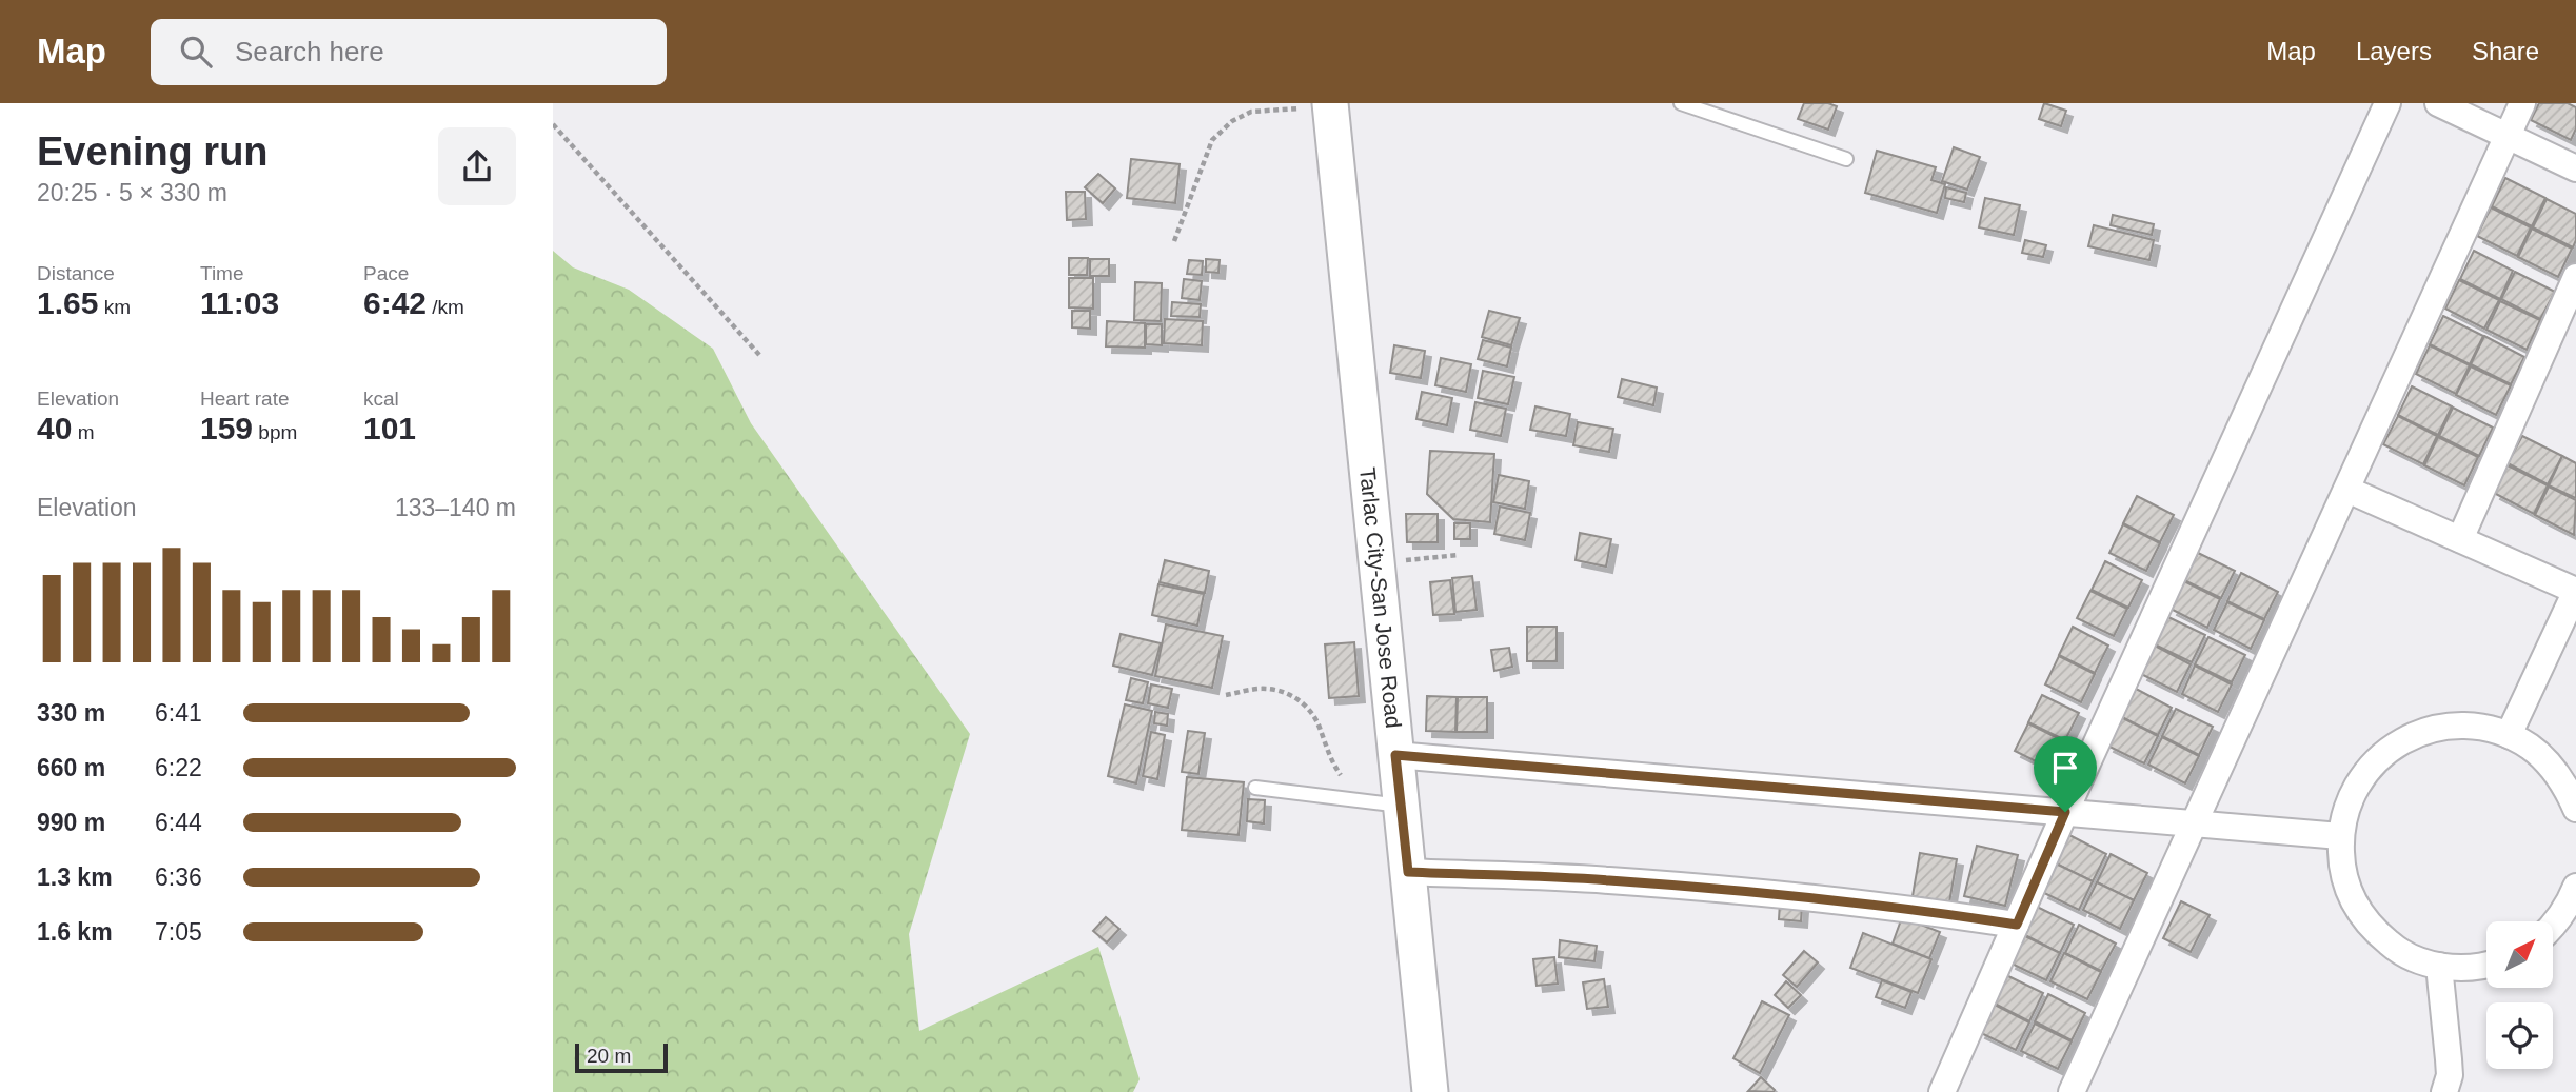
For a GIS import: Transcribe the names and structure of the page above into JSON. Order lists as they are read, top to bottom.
{
  "streets": {
    "main road": ["Tarlac City-San Jose Road"]
  },
  "scale_bar": "20 m",
  "north": "top right",
  "page": {
    "header": "Map",
    "search": "Search here",
    "nav": ["Map", "Layers", "Share"],
    "heading": ["Evening run", "20:25 · 5 × 330 m"],
    "stats": [
      ["Distance", "1.65 km"],
      ["Time", "11:03"],
      ["Pace", "6:42 /km"],
      ["Elevation", "40 m"],
      ["Heart rate", "159 bpm"],
      ["kcal", "101"]
    ],
    "chart": ["Elevation", "133–140 m"],
    "list": [
      {
        "name": "330 m",
        "note": "6:41"
      },
      {
        "name": "660 m",
        "note": "6:22"
      },
      {
        "name": "990 m",
        "note": "6:44"
      },
      {
        "name": "1.3 km",
        "note": "6:36"
      },
      {
        "name": "1.6 km",
        "note": "7:05"
      }
    ],
    "scale": "20 m"
  }
}
